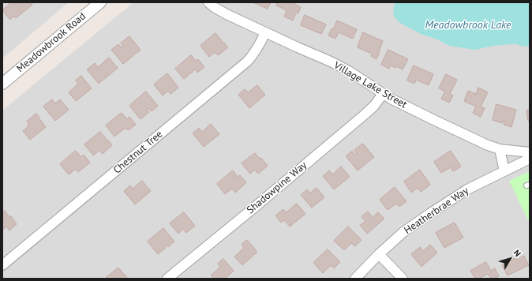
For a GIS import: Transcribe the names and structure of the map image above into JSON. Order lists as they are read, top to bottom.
{
  "streets": {
    "street": [
      "Meadowbrook Road",
      "Village Lake Street",
      "Chestnut Tree",
      "Shadowpine Way",
      "Heatherbrae Way"
    ]
  },
  "crossings": [
    ["Village Lake Street", "Chestnut Tree"],
    ["Village Lake Street", "Shadowpine Way"]
  ],
  "water": ["Meadowbrook Lake"],
  "north": "top right"
}
